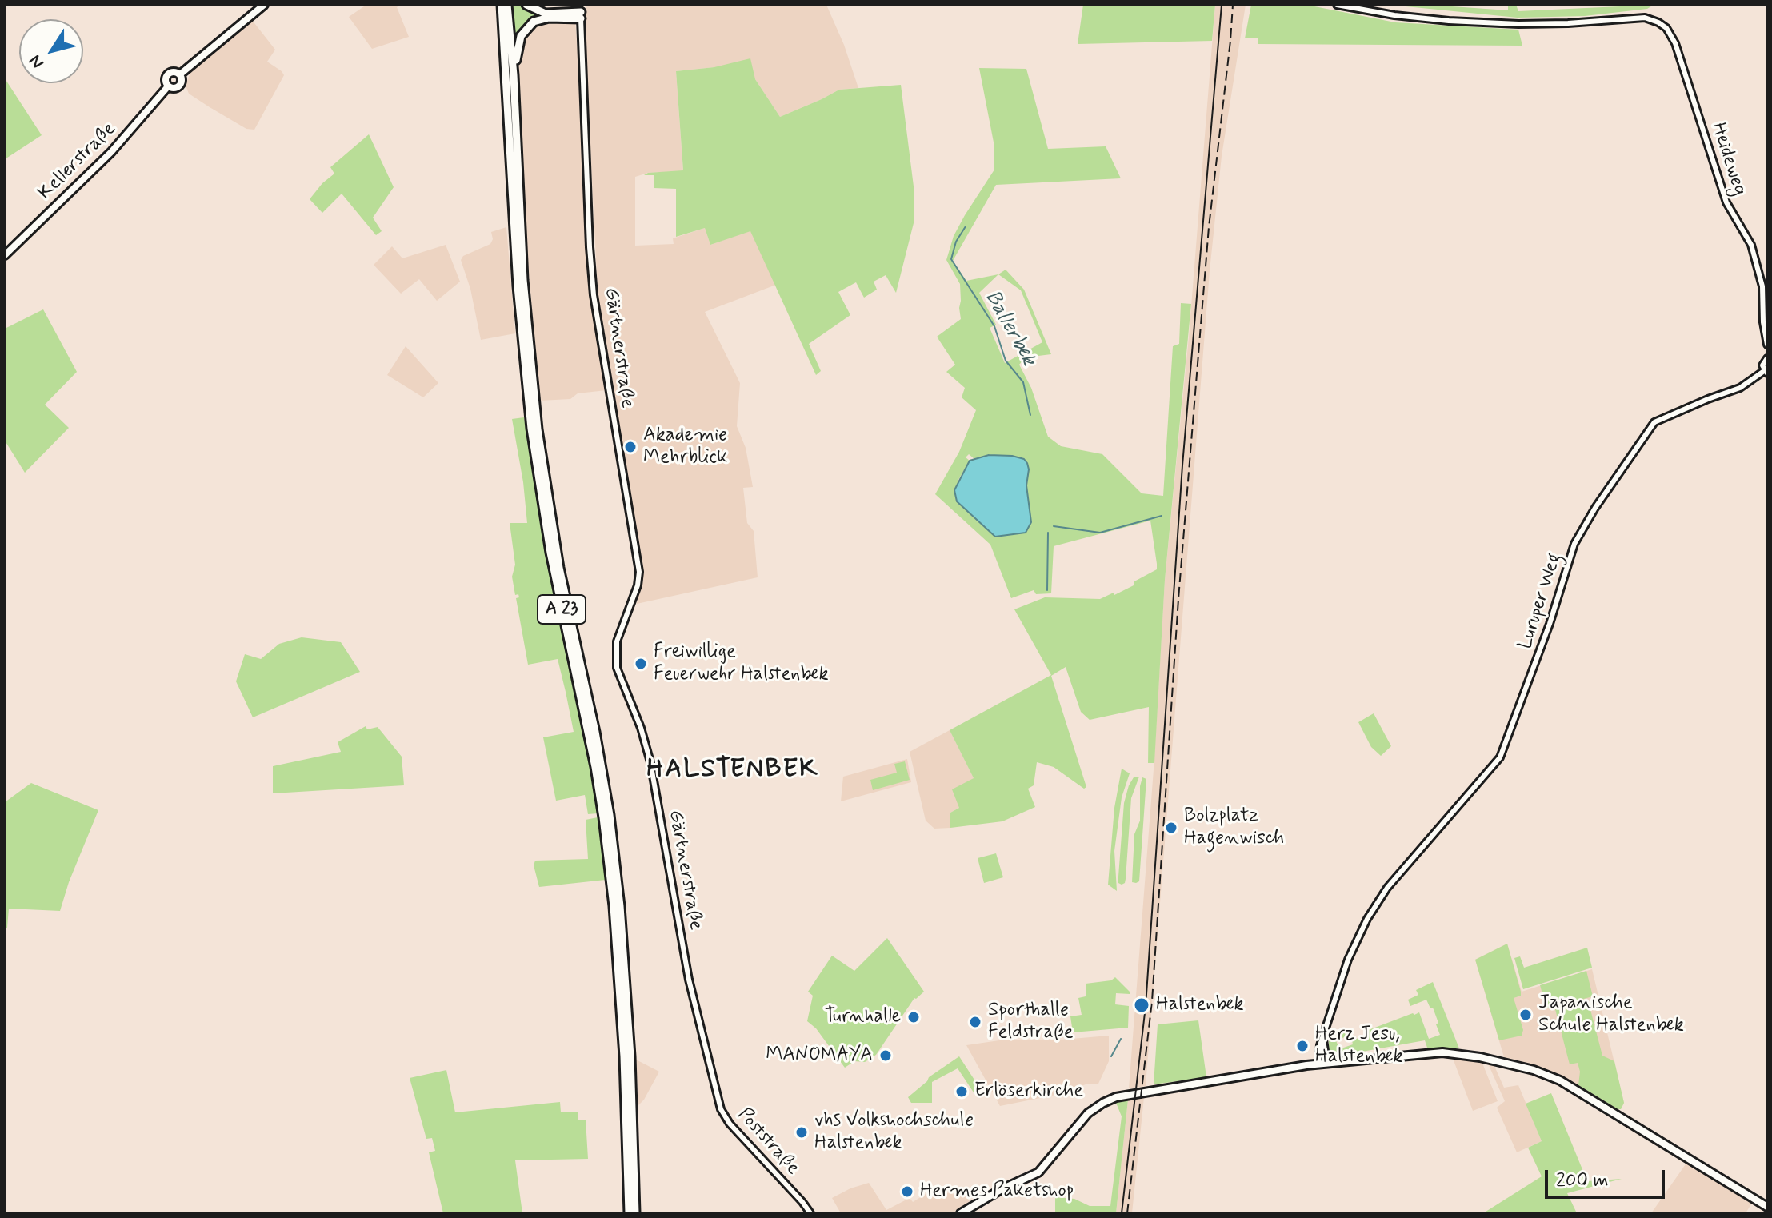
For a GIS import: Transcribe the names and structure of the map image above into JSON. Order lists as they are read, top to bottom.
{
  "streets": {
    "highway": ["A 23"],
    "main road": ["Kellerstraße"],
    "street": [
      "Heideweg",
      "Gärtnerstraße",
      "Luruper Weg",
      "Poststraße"
    ]
  },
  "crossings": [
    ["Gärtnerstraße", "Poststraße"]
  ],
  "districts": ["HALSTENBEK"],
  "water": ["Ballerbek"],
  "places": [
    "Akademie Mehrblick",
    "Freiwillige Feuerwehr Halstenbek",
    "Bolzplatz Hagenwisch",
    "Halstenbek",
    "Japanische Schule Halstenbek",
    "Turnhalle",
    "Sporthalle Feldstraße",
    "Herz Jesu, Halstenbek",
    "MANOMAYA",
    "Erlöserkirche",
    "vhs Volkshochschule Halstenbek",
    "Hermes Paketshop"
  ],
  "scale_bar": "200 m",
  "north": "bottom left"
}
